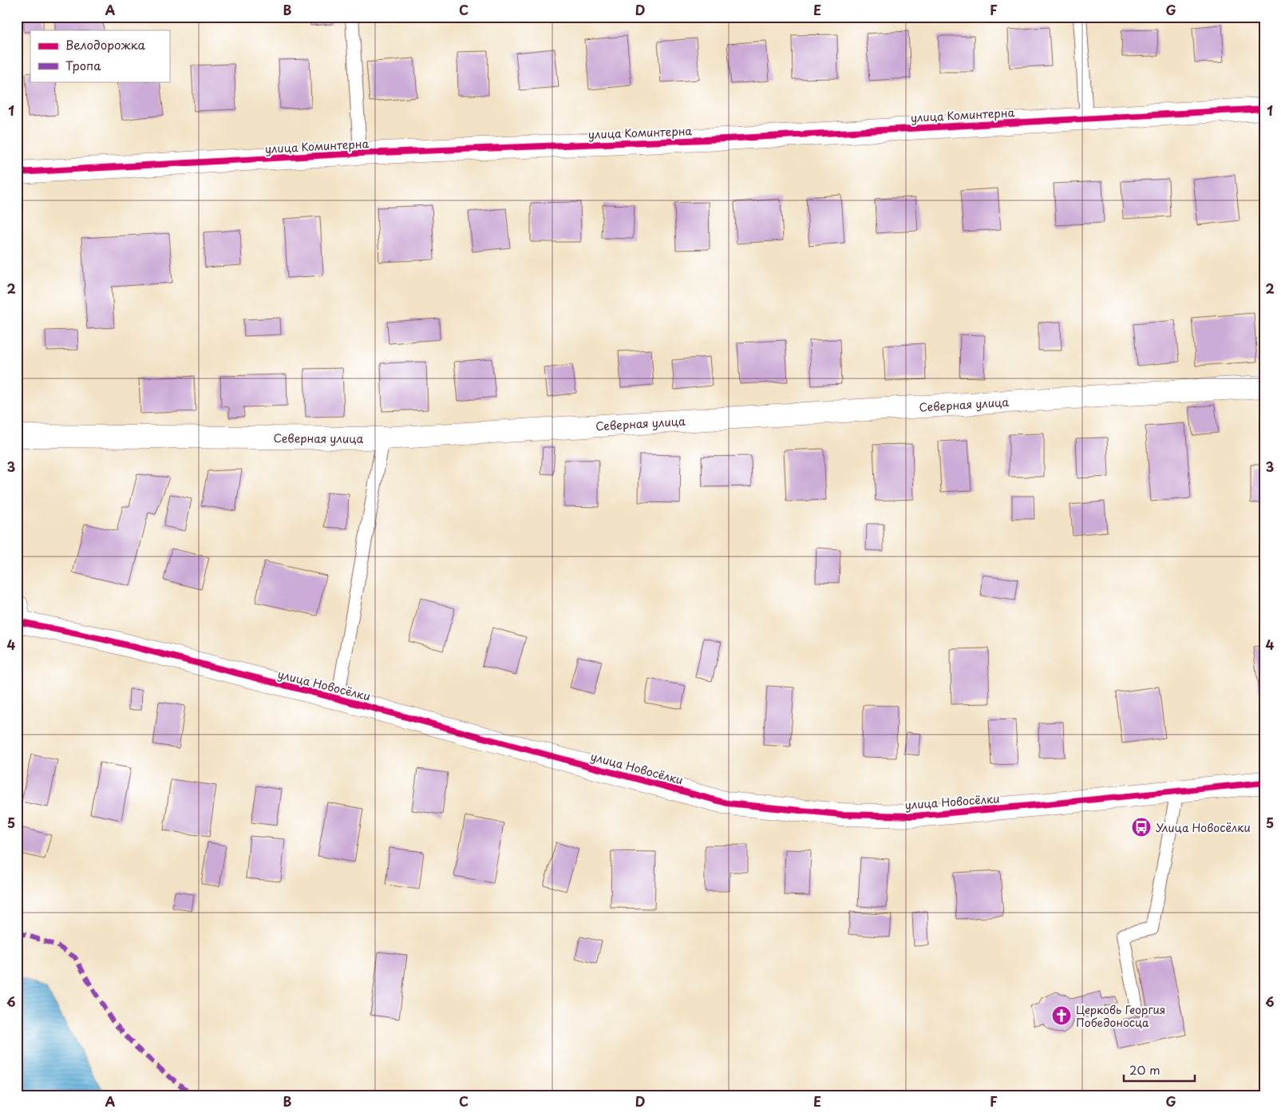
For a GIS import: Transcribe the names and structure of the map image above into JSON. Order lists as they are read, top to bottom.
{
  "streets": {
    "street": ["улица Коминтерна", "Северная улица", "улица Новосёлки"]
  },
  "places": {
    "bus stop": ["Улица Новосёлки"],
    "church": ["Церковь Георгия Победоносца"]
  },
  "legend": ["Велодорожка", "Тропа"],
  "scale_bar": "20 m",
  "grid": {
    "columns": [
      "A",
      "B",
      "C",
      "D",
      "E",
      "F",
      "G"
    ],
    "rows": [
      "1",
      "2",
      "3",
      "4",
      "5",
      "6"
    ]
  }
}
